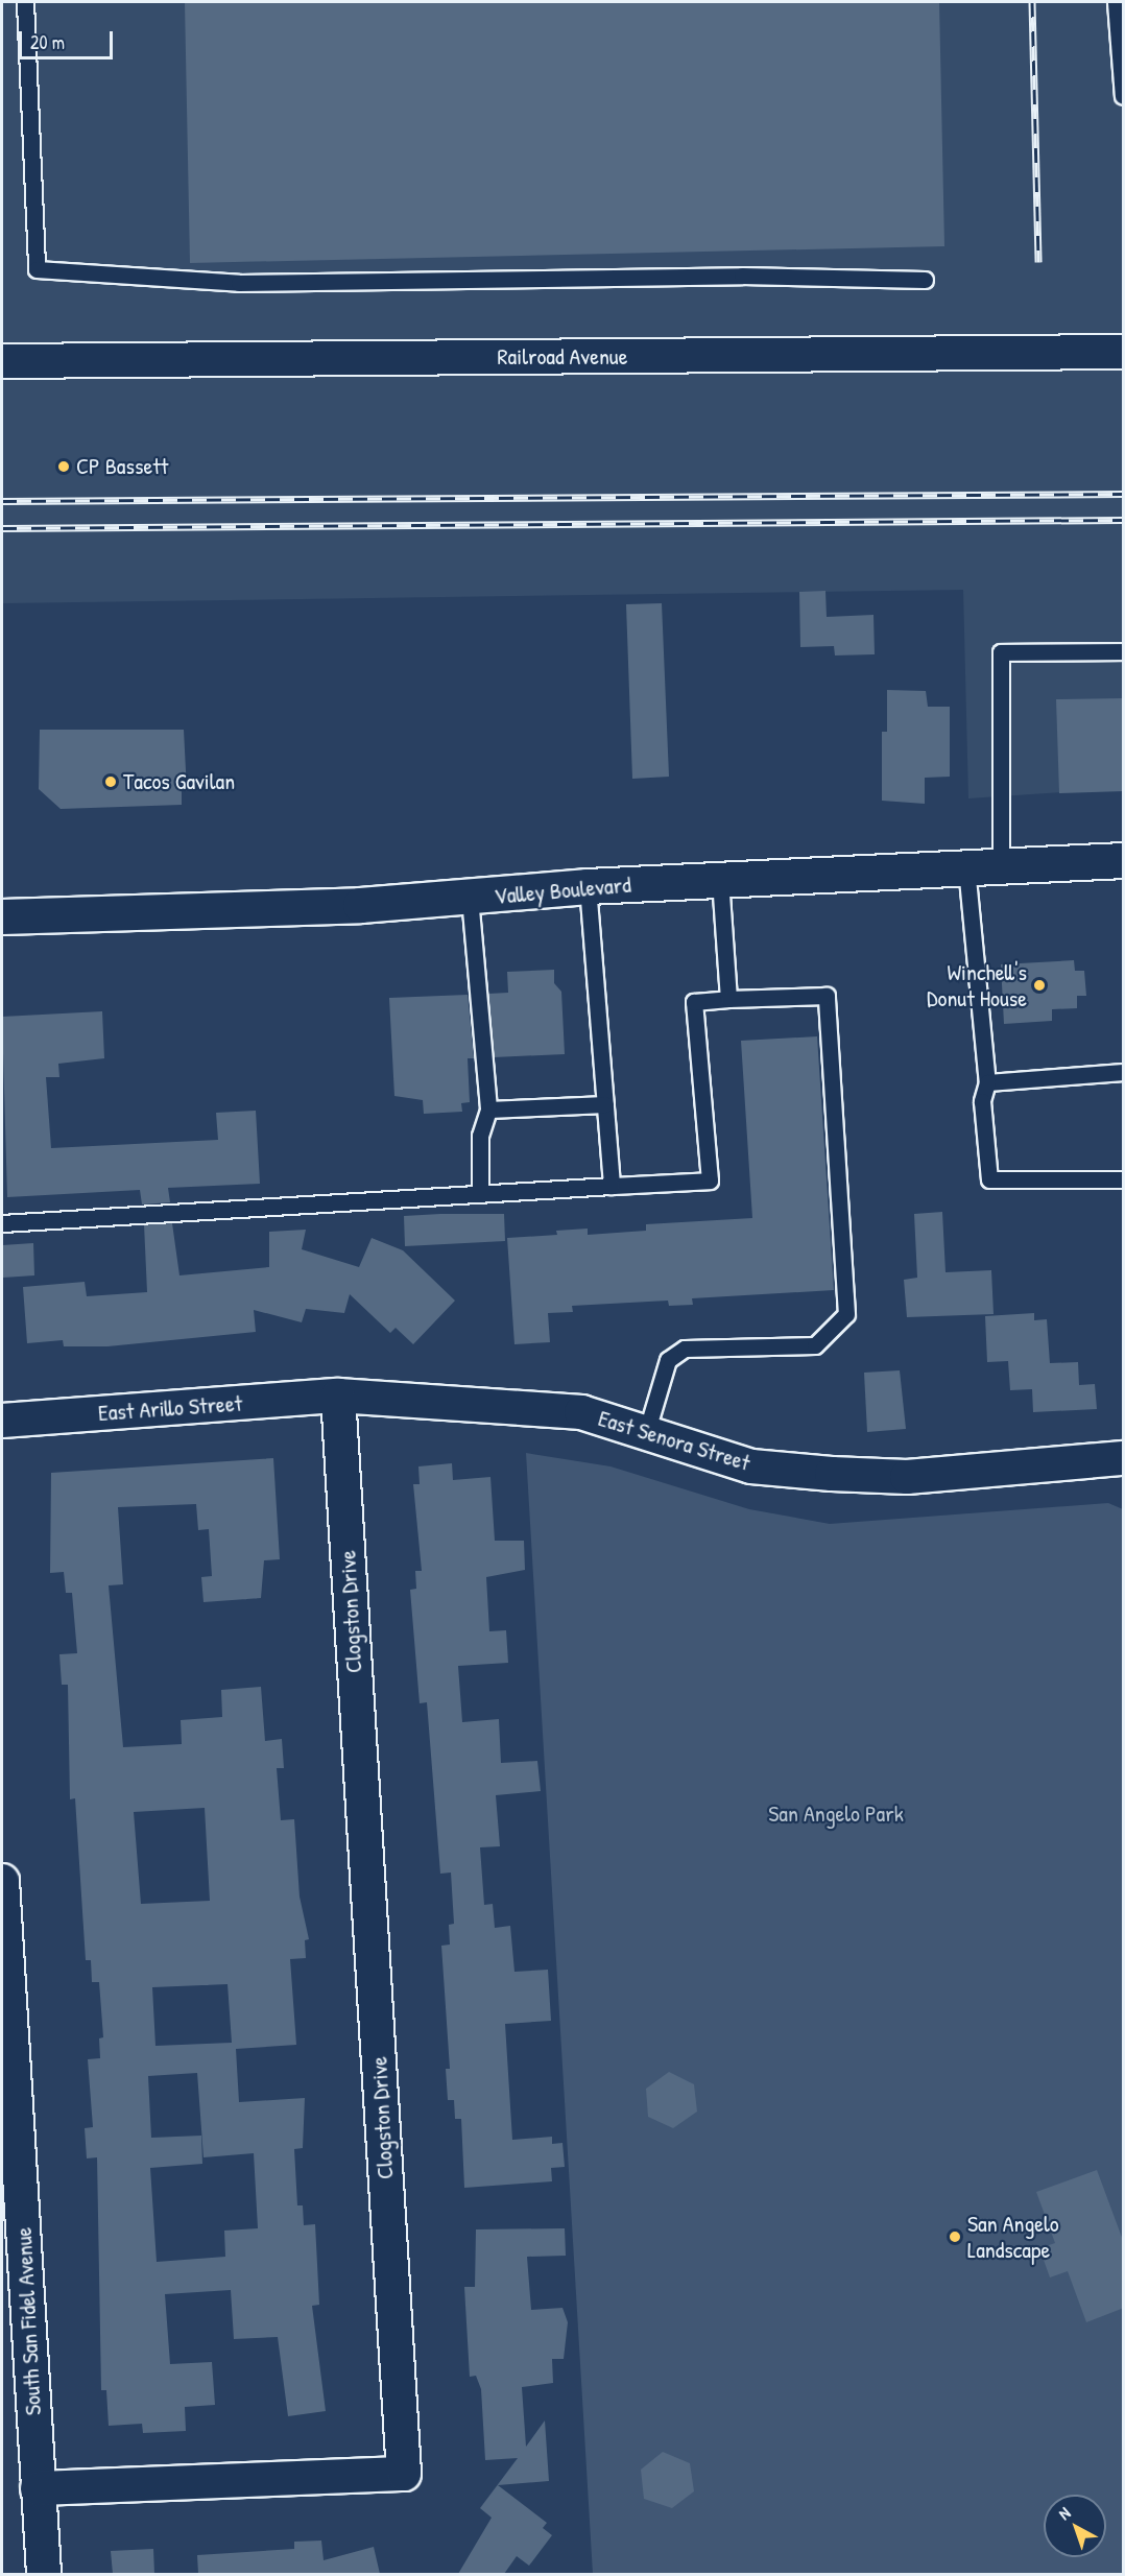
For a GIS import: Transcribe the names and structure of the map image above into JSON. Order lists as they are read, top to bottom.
{
  "streets": {
    "main road": ["Valley Boulevard"],
    "street": [
      "Railroad Avenue",
      "East Arillo Street",
      "East Senora Street",
      "Clogston Drive",
      "South San Fidel Avenue"
    ]
  },
  "crossings": [
    ["East Arillo Street", "East Senora Street"],
    ["East Arillo Street", "Clogston Drive"],
    ["East Senora Street", "Clogston Drive"],
    ["Clogston Drive", "South San Fidel Avenue"]
  ],
  "parks": ["San Angelo Park"],
  "places": [
    "CP Bassett",
    "Tacos Gavilan",
    "Winchell's Donut House",
    "San Angelo Landscape"
  ],
  "scale_bar": "20 m",
  "north": "top left"
}
